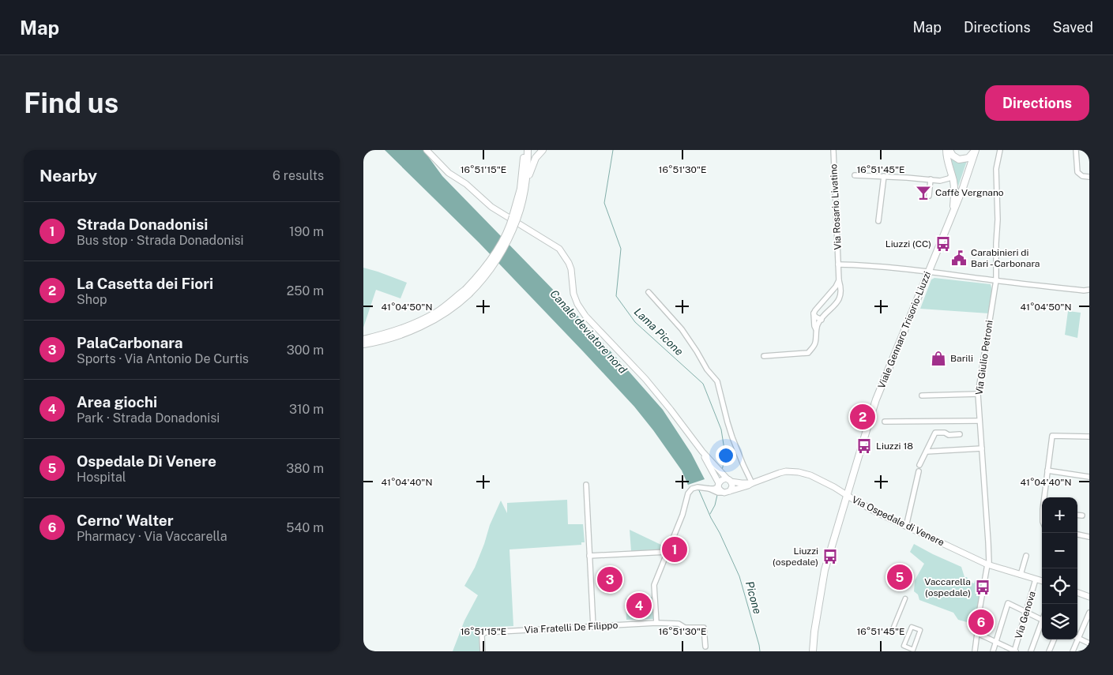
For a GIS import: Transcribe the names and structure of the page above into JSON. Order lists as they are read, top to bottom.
{
  "streets": {
    "main road": ["Viale Gennaro Trisorio-Liuzzi"],
    "street": [
      "Via Rosario Livatino",
      "Via Giulio Petroni",
      "Via Ospedale di Venere",
      "Via Genova",
      "Via Fratelli De Filippo"
    ]
  },
  "crossings": [
    ["Via Rosario Livatino", "Viale Gennaro Trisorio-Liuzzi"],
    ["Via Rosario Livatino", "Via Giulio Petroni"],
    ["Viale Gennaro Trisorio-Liuzzi", "Via Ospedale di Venere"],
    ["Via Giulio Petroni", "Via Ospedale di Venere"],
    ["Via Ospedale di Venere", "Via Genova"]
  ],
  "water": ["Canale deviatore nord", "Lama Picone", "Picone"],
  "places": {
    "bar": ["Caffè Vergnano"],
    "bus stop": [
      "Liuzzi (CC)",
      "Liuzzi 18",
      "Liuzzi (ospedale)",
      "Vaccarella (ospedale)"
    ],
    "public building": ["Carabinieri di Bari - Carbonara"],
    "shop": ["Barili"]
  },
  "page": {
    "header": "Map",
    "nav": ["Map", "Directions", "Saved"],
    "buttons": "Directions",
    "title": "Find us",
    "heading": ["Nearby", "6 results"],
    "list": [
      {
        "mark": "1",
        "name": "Strada Donadonisi",
        "note": "Bus stop · Strada Donadonisi",
        "value": "190 m"
      },
      {
        "mark": "2",
        "name": "La Casetta dei Fiori",
        "note": "Shop",
        "value": "250 m"
      },
      {
        "mark": "3",
        "name": "PalaCarbonara",
        "note": "Sports · Via Antonio De Curtis",
        "value": "300 m"
      },
      {
        "mark": "4",
        "name": "Area giochi",
        "note": "Park · Strada Donadonisi",
        "value": "310 m"
      },
      {
        "mark": "5",
        "name": "Ospedale Di Venere",
        "note": "Hospital",
        "value": "380 m"
      },
      {
        "mark": "6",
        "name": "Cerno' Walter",
        "note": "Pharmacy · Via Vaccarella",
        "value": "540 m"
      }
    ],
    "pins": [
      "2",
      "1",
      "5",
      "3",
      "4",
      "6"
    ],
    "map_buttons": ["+", "−"]
  },
  "coordinates": [
    "16°51'15\"E",
    "16°51'30\"E",
    "16°51'45\"E",
    "41°04'50\"N",
    "41°04'40\"N"
  ]
}
